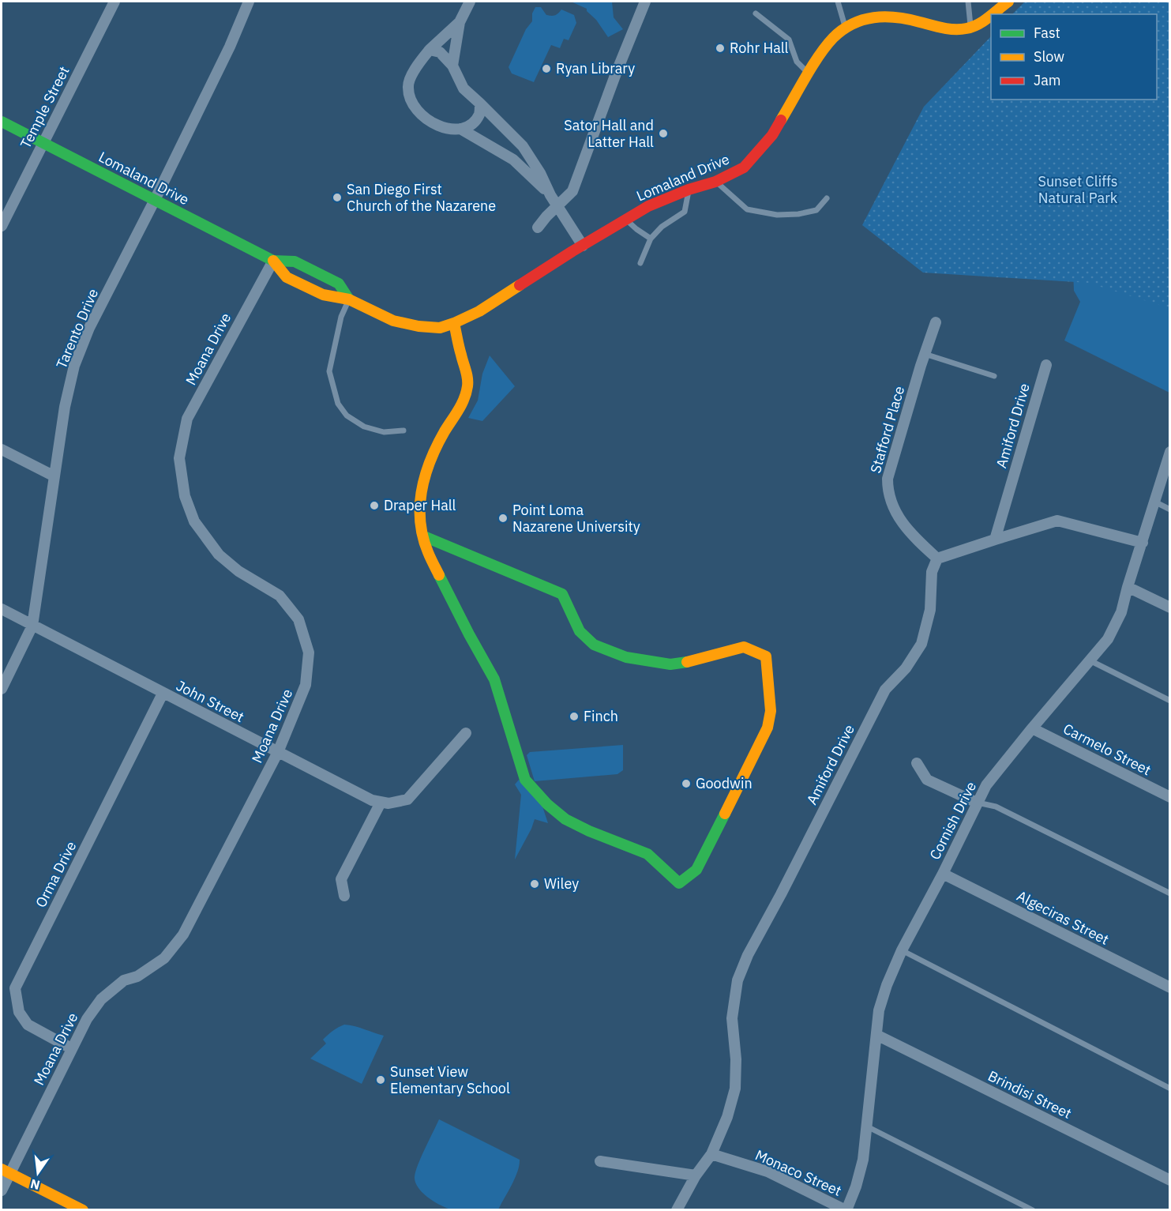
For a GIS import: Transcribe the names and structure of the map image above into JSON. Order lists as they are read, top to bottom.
{
  "streets": {
    "street": [
      "Temple Street",
      "Lomaland Drive",
      "Tarento Drive",
      "Moana Drive",
      "Amiford Drive",
      "Stafford Place",
      "John Street",
      "Carmelo Street",
      "Cornish Drive",
      "Orma Drive",
      "Algeciras Street",
      "Brindisi Street",
      "Monaco Street"
    ]
  },
  "crossings": [
    ["Temple Street", "Lomaland Drive"],
    ["Lomaland Drive", "Tarento Drive"],
    ["Lomaland Drive", "Moana Drive"],
    ["Tarento Drive", "John Street"],
    ["Moana Drive", "John Street"],
    ["Moana Drive", "Orma Drive"],
    ["Amiford Drive", "Stafford Place"],
    ["Amiford Drive", "Monaco Street"],
    ["John Street", "Orma Drive"],
    ["Carmelo Street", "Cornish Drive"],
    ["Cornish Drive", "Algeciras Street"],
    ["Cornish Drive", "Brindisi Street"],
    ["Cornish Drive", "Monaco Street"]
  ],
  "parks": ["Sunset Cliffs Natural Park"],
  "places": [
    "Rohr Hall",
    "Ryan Library",
    "Sator Hall and Latter Hall",
    "San Diego First Church of the Nazarene",
    "Draper Hall",
    "Point Loma Nazarene University",
    "Finch",
    "Goodwin",
    "Wiley",
    "Sunset View Elementary School"
  ],
  "legend": ["Fast", "Slow", "Jam"],
  "north": "bottom"
}
